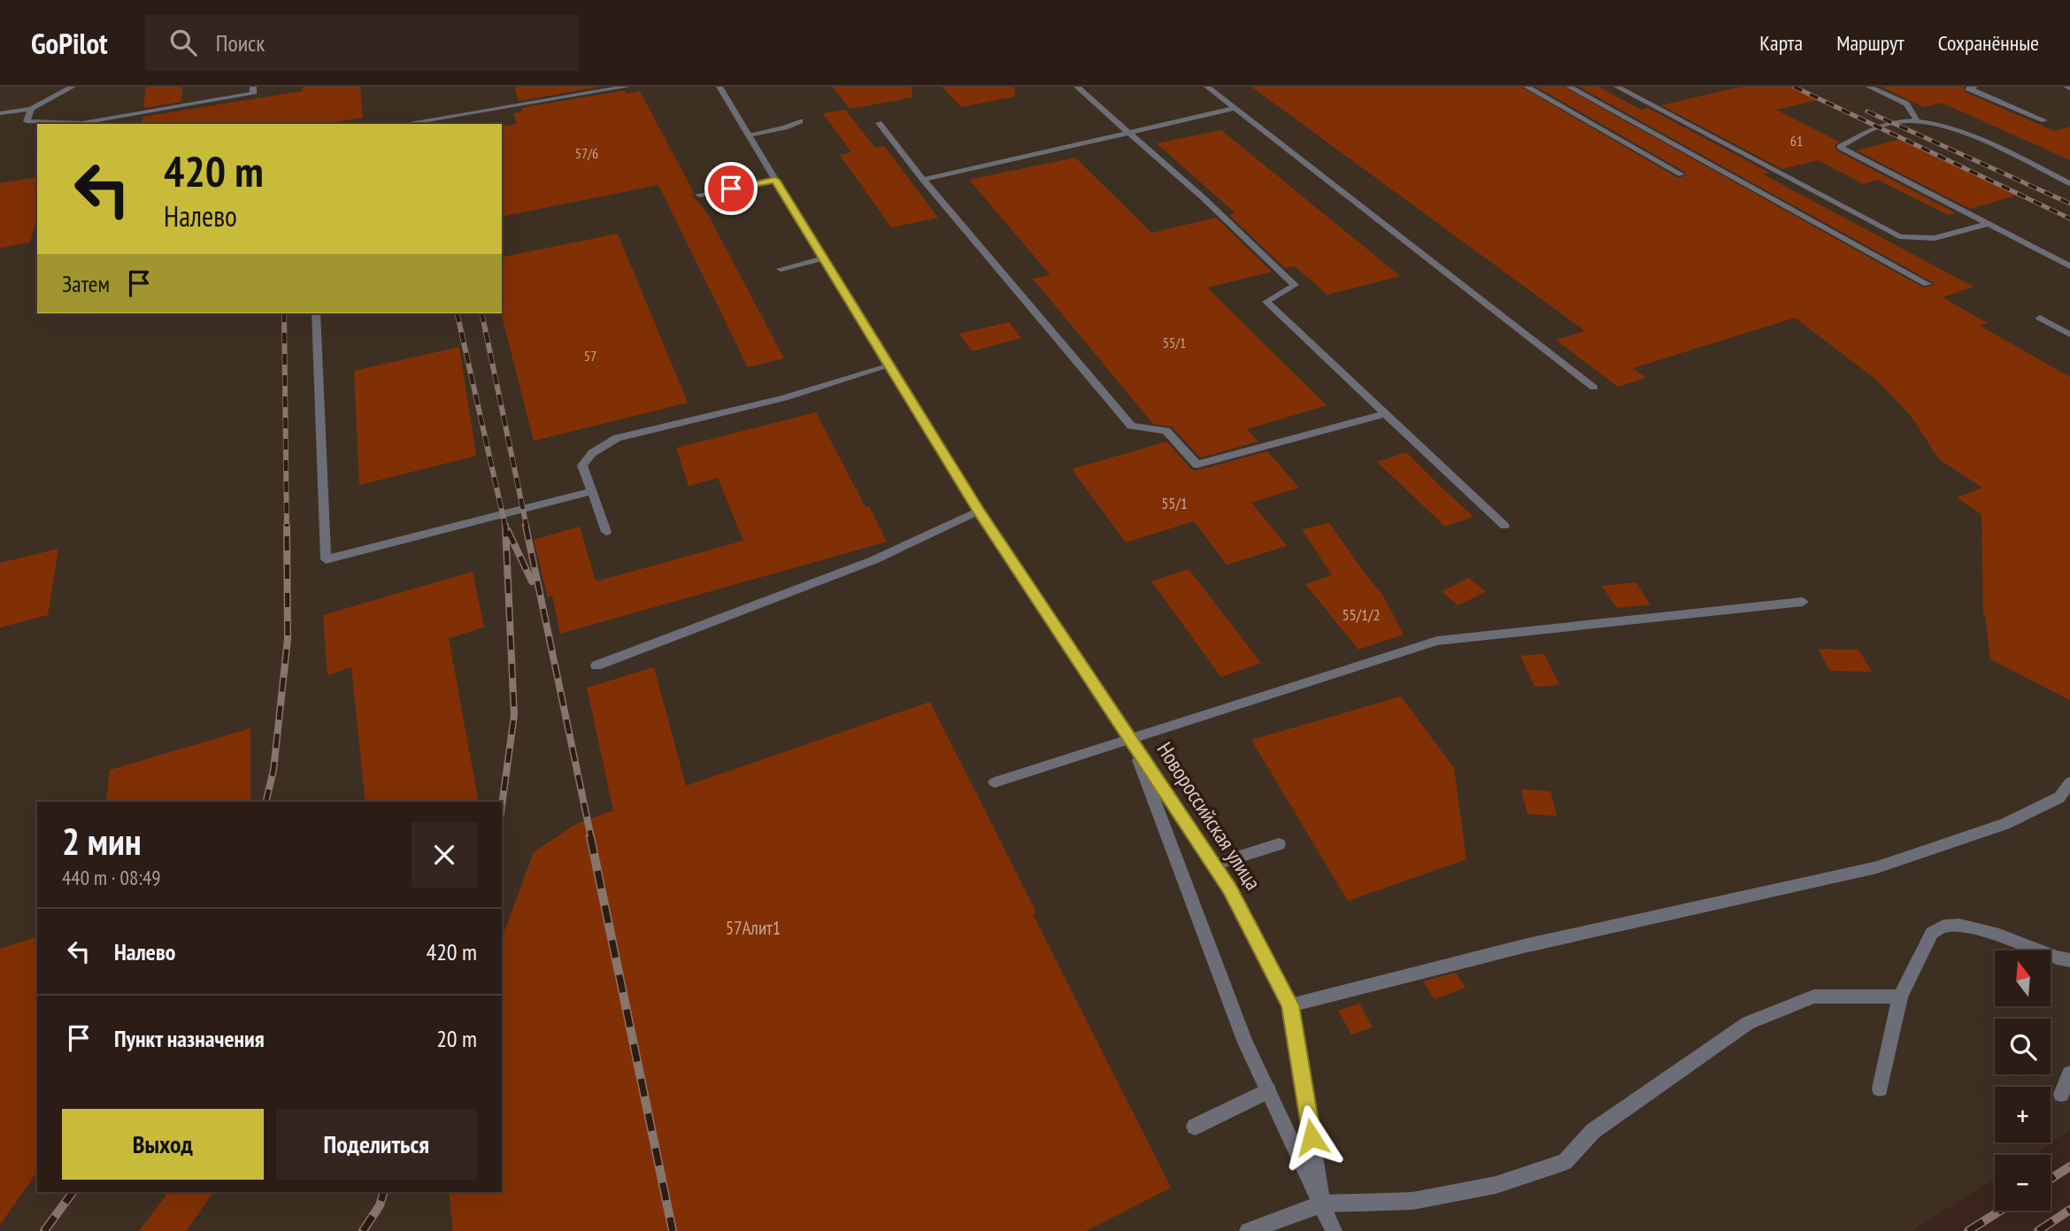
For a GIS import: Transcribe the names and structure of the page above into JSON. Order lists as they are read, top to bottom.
{
  "streets": {
    "street": ["Новороссийская улица"]
  },
  "house_numbers": [
    "61",
    "57/6",
    "55/1",
    "57",
    "55/1",
    "55/1/2",
    "57Алит1"
  ],
  "north": "top",
  "page": {
    "header": "GoPilot",
    "search": "Поиск",
    "nav": ["Карта", "Маршрут", "Сохранённые"],
    "turn": ["420 m", "Налево"],
    "then": "Затем",
    "heading": ["2 мин", "440 m · 08:49"],
    "list": [
      {
        "name": "Налево",
        "value": "420 m"
      },
      {
        "name": "Пункт назначения",
        "value": "20 m"
      }
    ],
    "map_buttons": ["+", "−"],
    "buttons": ["Выход", "Поделиться"]
  }
}
